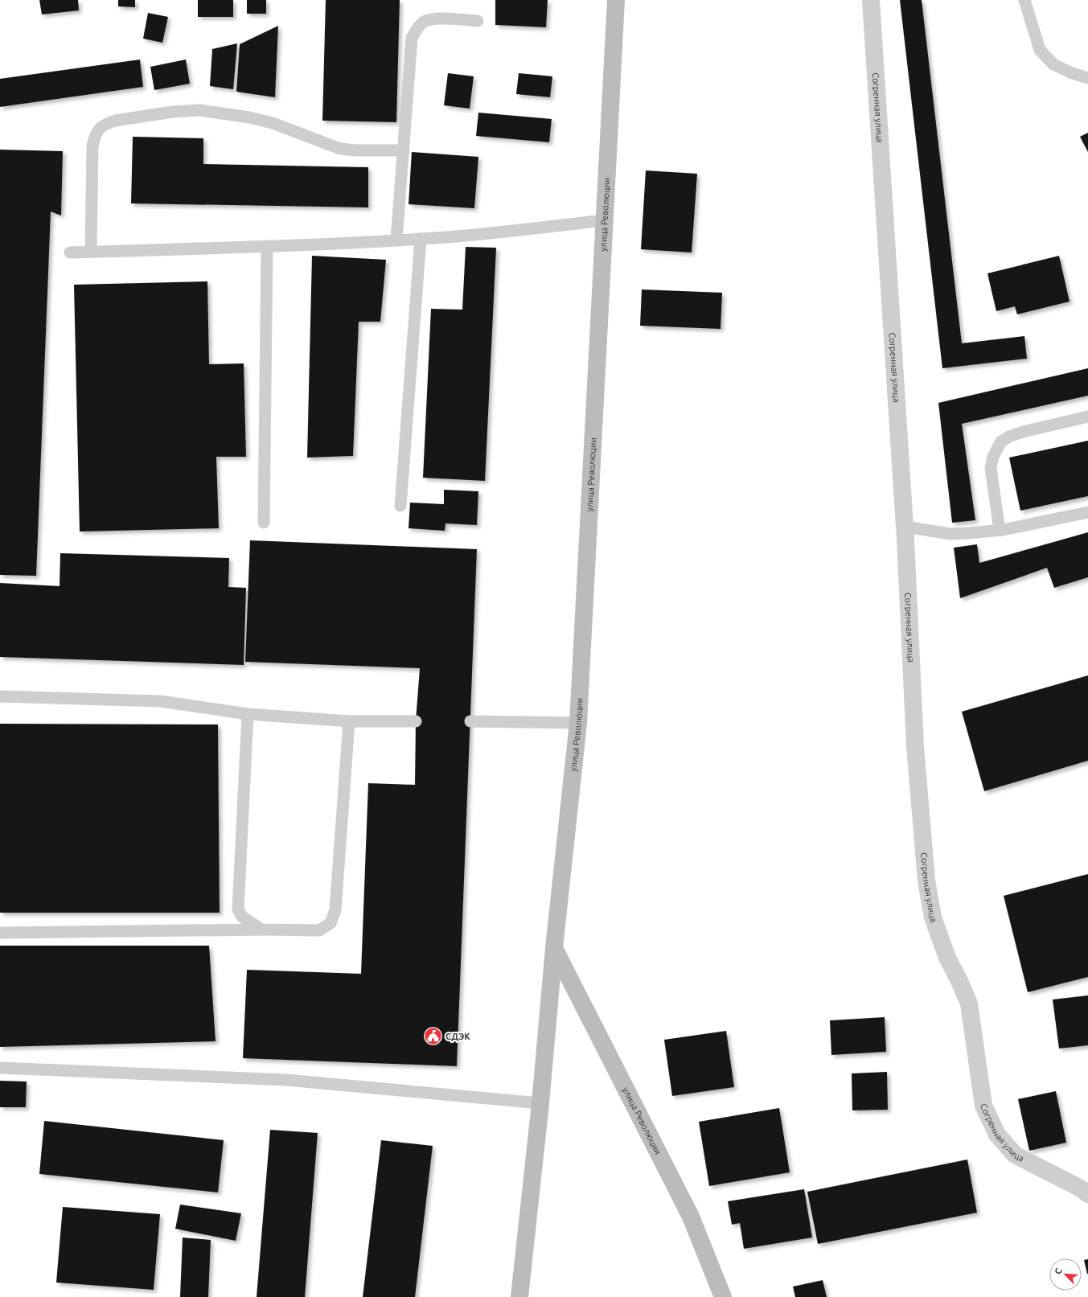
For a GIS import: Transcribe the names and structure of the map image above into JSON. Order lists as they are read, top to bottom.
{
  "streets": {
    "main road": ["улица Революции"],
    "street": ["Согренная улица"]
  },
  "places": {
    "public building": ["СДЭК"]
  },
  "north": "top left"
}
